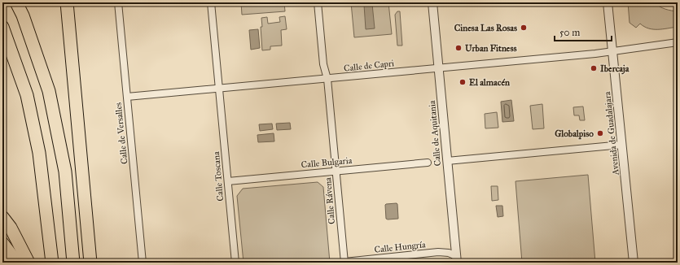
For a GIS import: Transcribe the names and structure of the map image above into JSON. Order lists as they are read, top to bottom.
{
  "streets": {
    "street": [
      "Calle de Capri",
      "Calle de Versalles",
      "Calle de Aquitania",
      "Avenida de Guadalajara",
      "Calle Bulgaria",
      "Calle Toscana",
      "Calle Rávena",
      "Calle Hungría"
    ]
  },
  "crossings": [
    ["Calle de Capri", "Calle de Versalles"],
    ["Calle de Capri", "Calle de Aquitania"],
    ["Calle de Capri", "Avenida de Guadalajara"],
    ["Calle de Capri", "Calle Toscana"],
    ["Calle de Capri", "Calle Rávena"],
    ["Calle de Aquitania", "Calle Hungría"],
    ["Calle Bulgaria", "Calle Toscana"],
    ["Calle Bulgaria", "Calle Rávena"],
    ["Calle Rávena", "Calle Hungría"]
  ],
  "places": [
    "Cinesa Las Rosas",
    "Urban Fitness",
    "Ibercaja",
    "El almacén",
    "Globalpiso"
  ],
  "scale_bar": "50 m"
}
